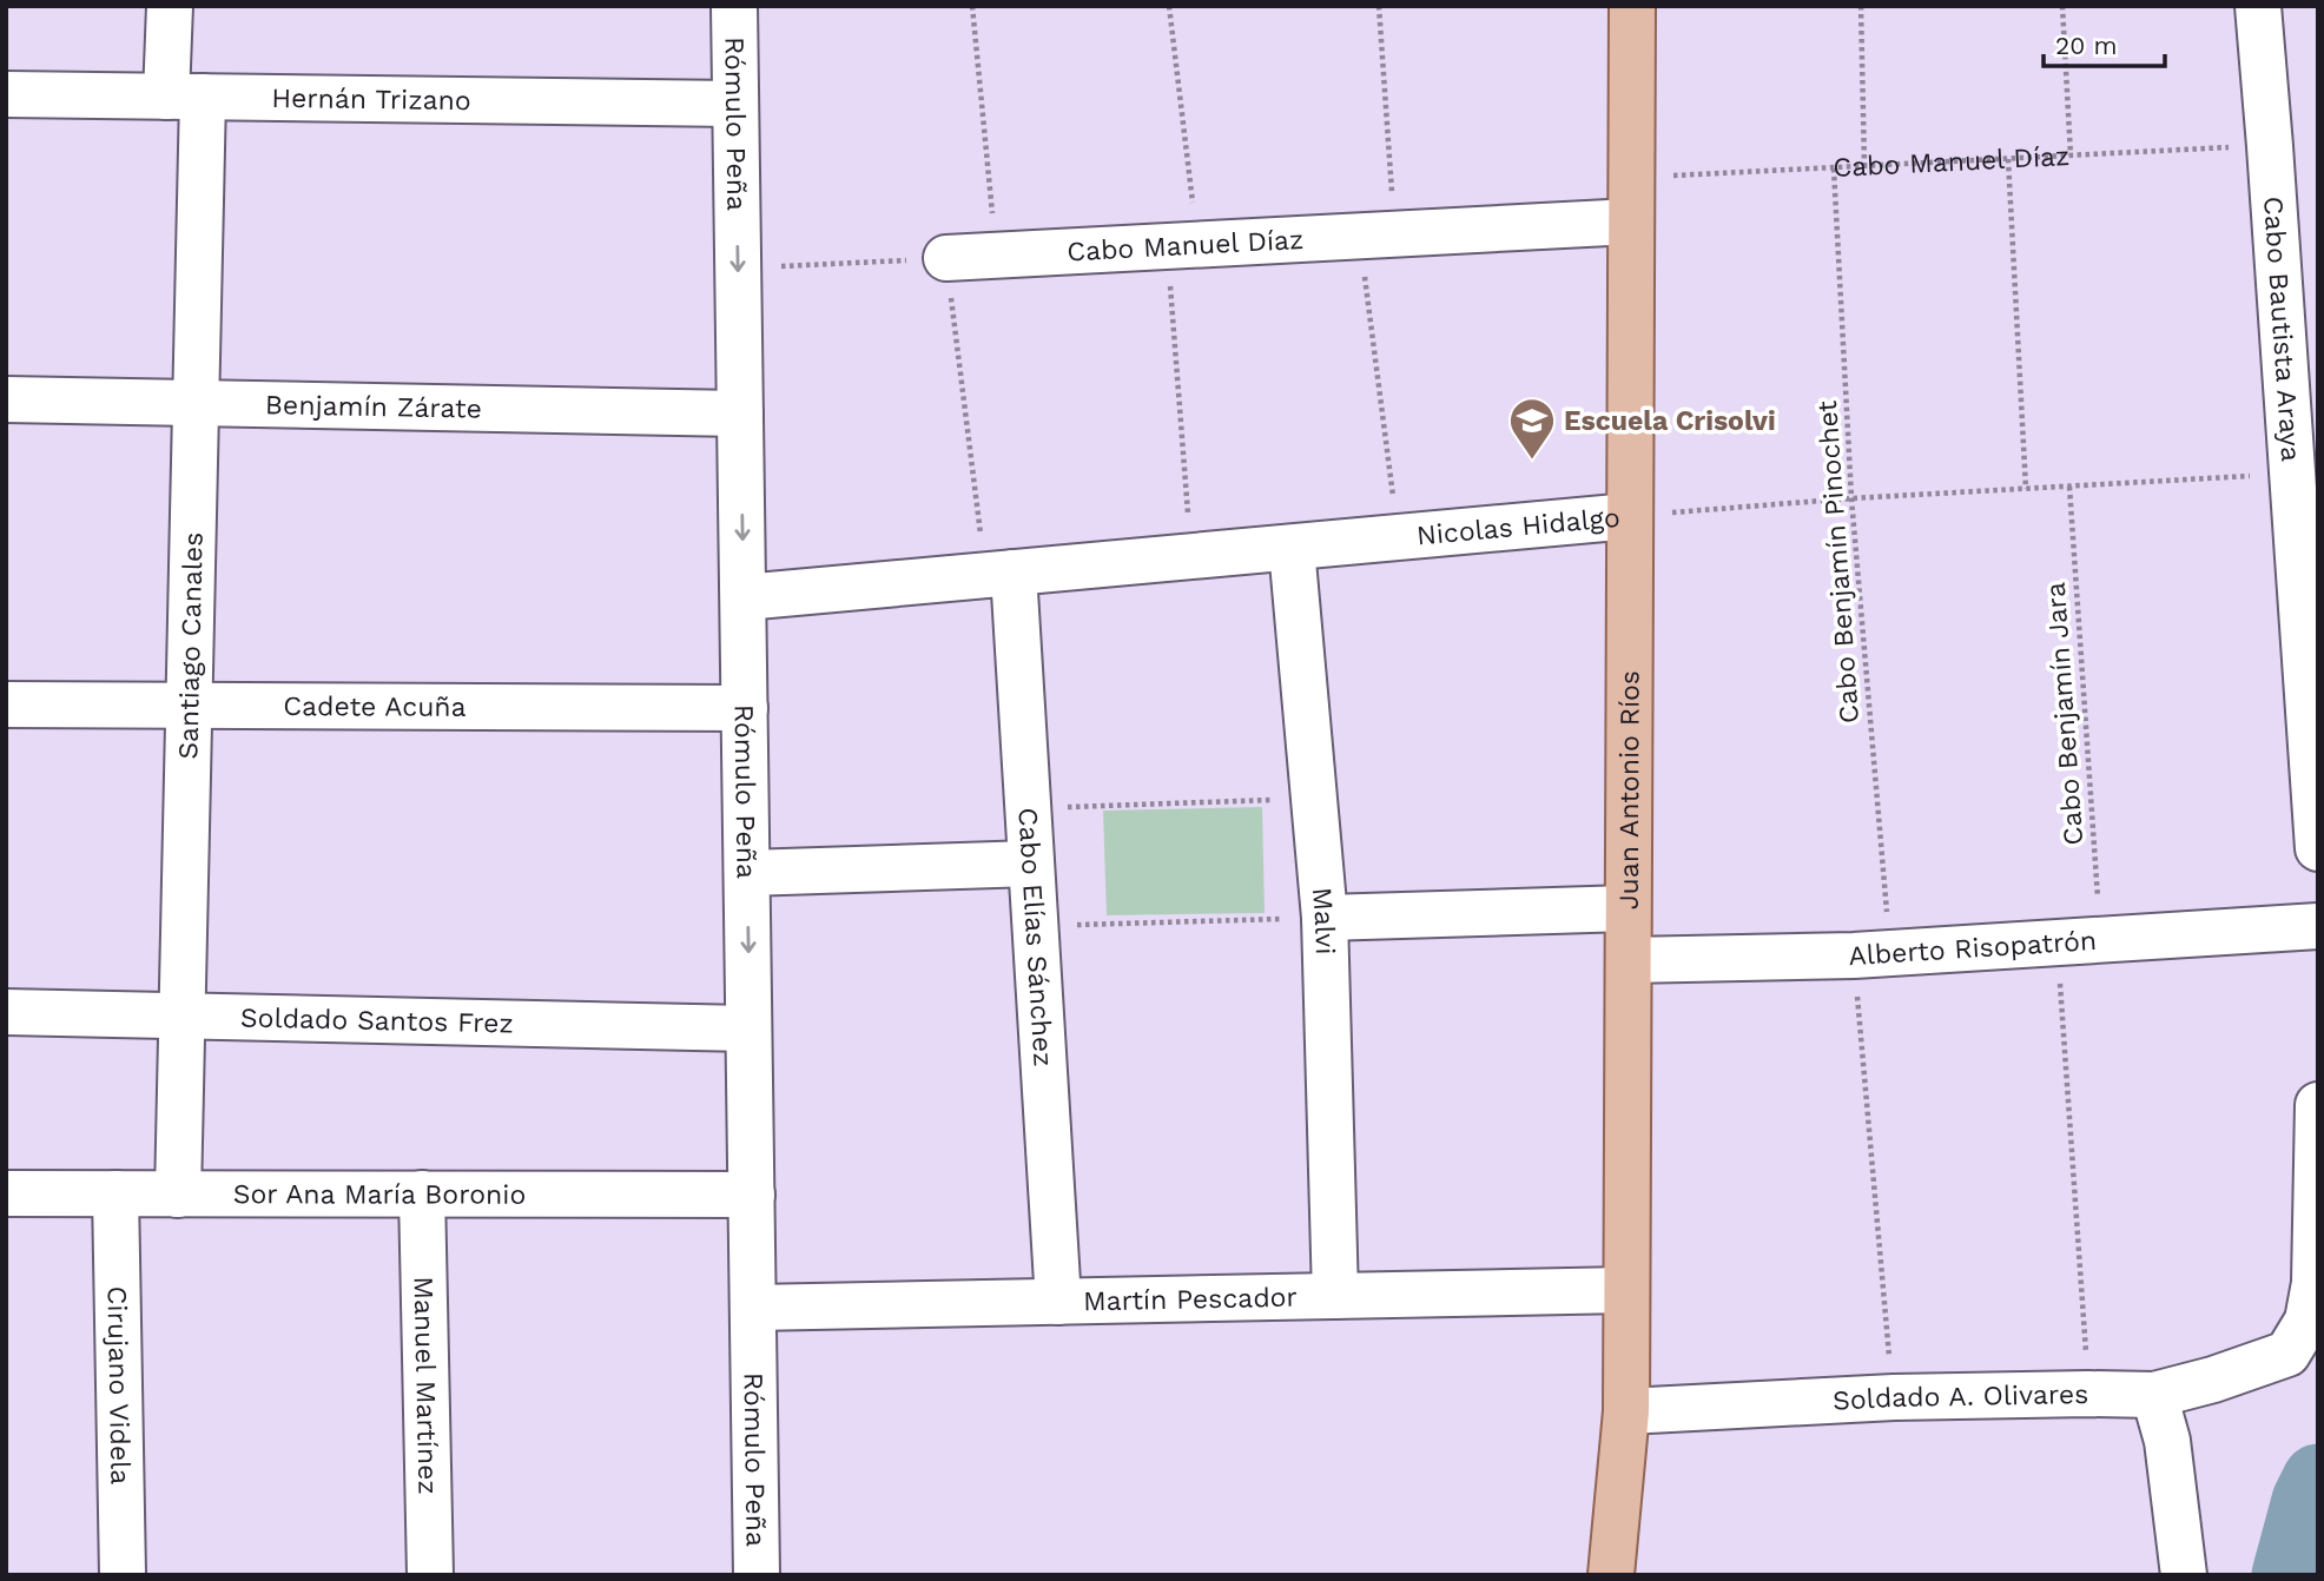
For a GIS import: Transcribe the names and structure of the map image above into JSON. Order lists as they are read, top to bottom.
{
  "streets": {
    "main road": ["Juan Antonio Ríos"],
    "street": [
      "Hernán Trizano",
      "Rómulo Peña",
      "Cabo Manuel Díaz",
      "Cabo Bautista Araya",
      "Benjamín Zárate",
      "Nicolas Hidalgo",
      "Santiago Canales",
      "Cadete Acuña",
      "Malvi",
      "Cabo Elías Sánchez",
      "Alberto Risopatrón",
      "Soldado Santos Frez",
      "Sor Ana María Boronio",
      "Martín Pescador",
      "Cirujano Videla",
      "Manuel Martínez",
      "Soldado A. Olivares"
    ],
    "path": ["Cabo Benjamín Pinochet", "Cabo Benjamín Jara"]
  },
  "crossings": [
    ["Hernán Trizano", "Rómulo Peña"],
    ["Hernán Trizano", "Santiago Canales"],
    ["Rómulo Peña", "Benjamín Zárate"],
    ["Rómulo Peña", "Nicolas Hidalgo"],
    ["Rómulo Peña", "Cadete Acuña"],
    ["Rómulo Peña", "Soldado Santos Frez"],
    ["Rómulo Peña", "Sor Ana María Boronio"],
    ["Rómulo Peña", "Martín Pescador"],
    ["Cabo Manuel Díaz", "Cabo Bautista Araya"],
    ["Cabo Manuel Díaz", "Cabo Benjamín Pinochet"],
    ["Cabo Manuel Díaz", "Juan Antonio Ríos"],
    ["Cabo Bautista Araya", "Nicolas Hidalgo"],
    ["Benjamín Zárate", "Santiago Canales"],
    ["Nicolas Hidalgo", "Cabo Benjamín Pinochet"],
    ["Nicolas Hidalgo", "Cabo Benjamín Jara"],
    ["Nicolas Hidalgo", "Juan Antonio Ríos"],
    ["Nicolas Hidalgo", "Malvi"],
    ["Nicolas Hidalgo", "Cabo Elías Sánchez"],
    ["Cabo Benjamín Pinochet", "Alberto Risopatrón"],
    ["Cabo Benjamín Pinochet", "Soldado A. Olivares"],
    ["Santiago Canales", "Cadete Acuña"],
    ["Santiago Canales", "Soldado Santos Frez"],
    ["Santiago Canales", "Sor Ana María Boronio"],
    ["Cabo Benjamín Jara", "Alberto Risopatrón"],
    ["Cabo Benjamín Jara", "Soldado A. Olivares"],
    ["Juan Antonio Ríos", "Alberto Risopatrón"],
    ["Juan Antonio Ríos", "Martín Pescador"],
    ["Juan Antonio Ríos", "Soldado A. Olivares"],
    ["Malvi", "Martín Pescador"],
    ["Cabo Elías Sánchez", "Martín Pescador"],
    ["Sor Ana María Boronio", "Cirujano Videla"],
    ["Sor Ana María Boronio", "Manuel Martínez"]
  ],
  "places": {
    "school or university": ["Escuela Crisolvi"]
  },
  "scale_bar": "20 m"
}
